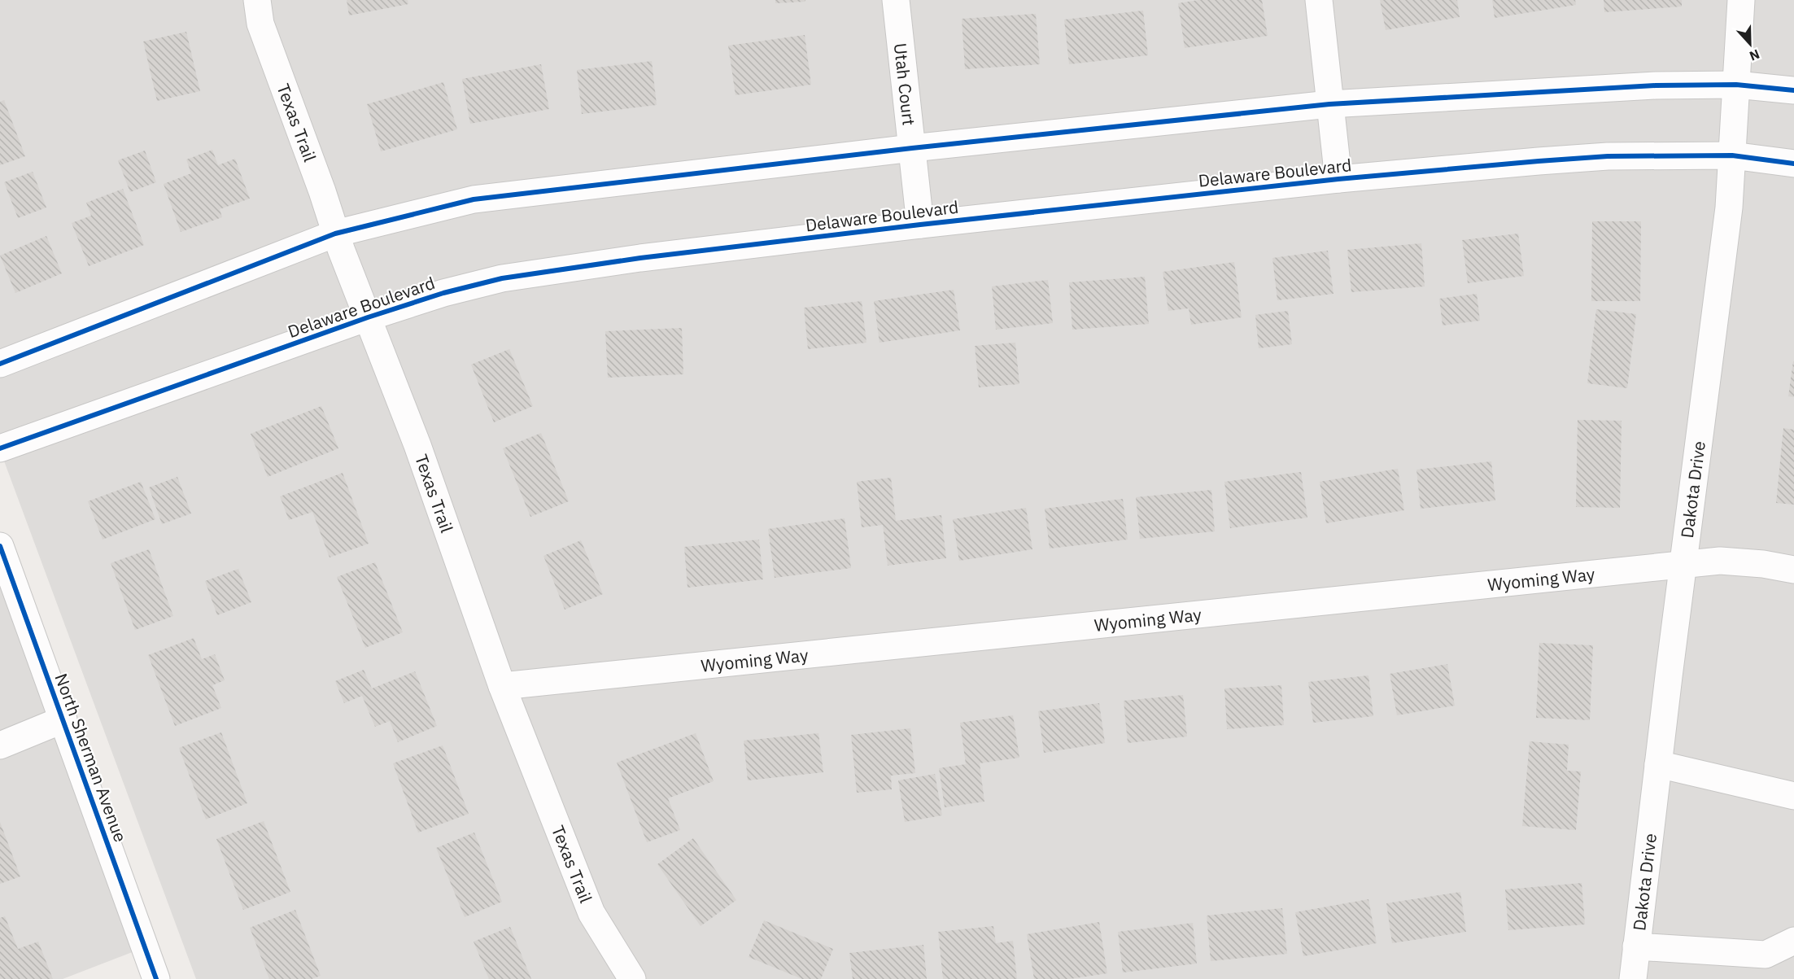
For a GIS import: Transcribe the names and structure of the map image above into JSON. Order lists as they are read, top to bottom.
{
  "streets": {
    "street": [
      "Utah Court",
      "Texas Trail",
      "Delaware Boulevard",
      "Dakota Drive",
      "Wyoming Way",
      "North Sherman Avenue"
    ]
  },
  "crossings": [
    ["Utah Court", "Delaware Boulevard"],
    ["Texas Trail", "Delaware Boulevard"],
    ["Texas Trail", "Wyoming Way"],
    ["Delaware Boulevard", "Dakota Drive"],
    ["Dakota Drive", "Wyoming Way"]
  ],
  "north": "bottom"
}
